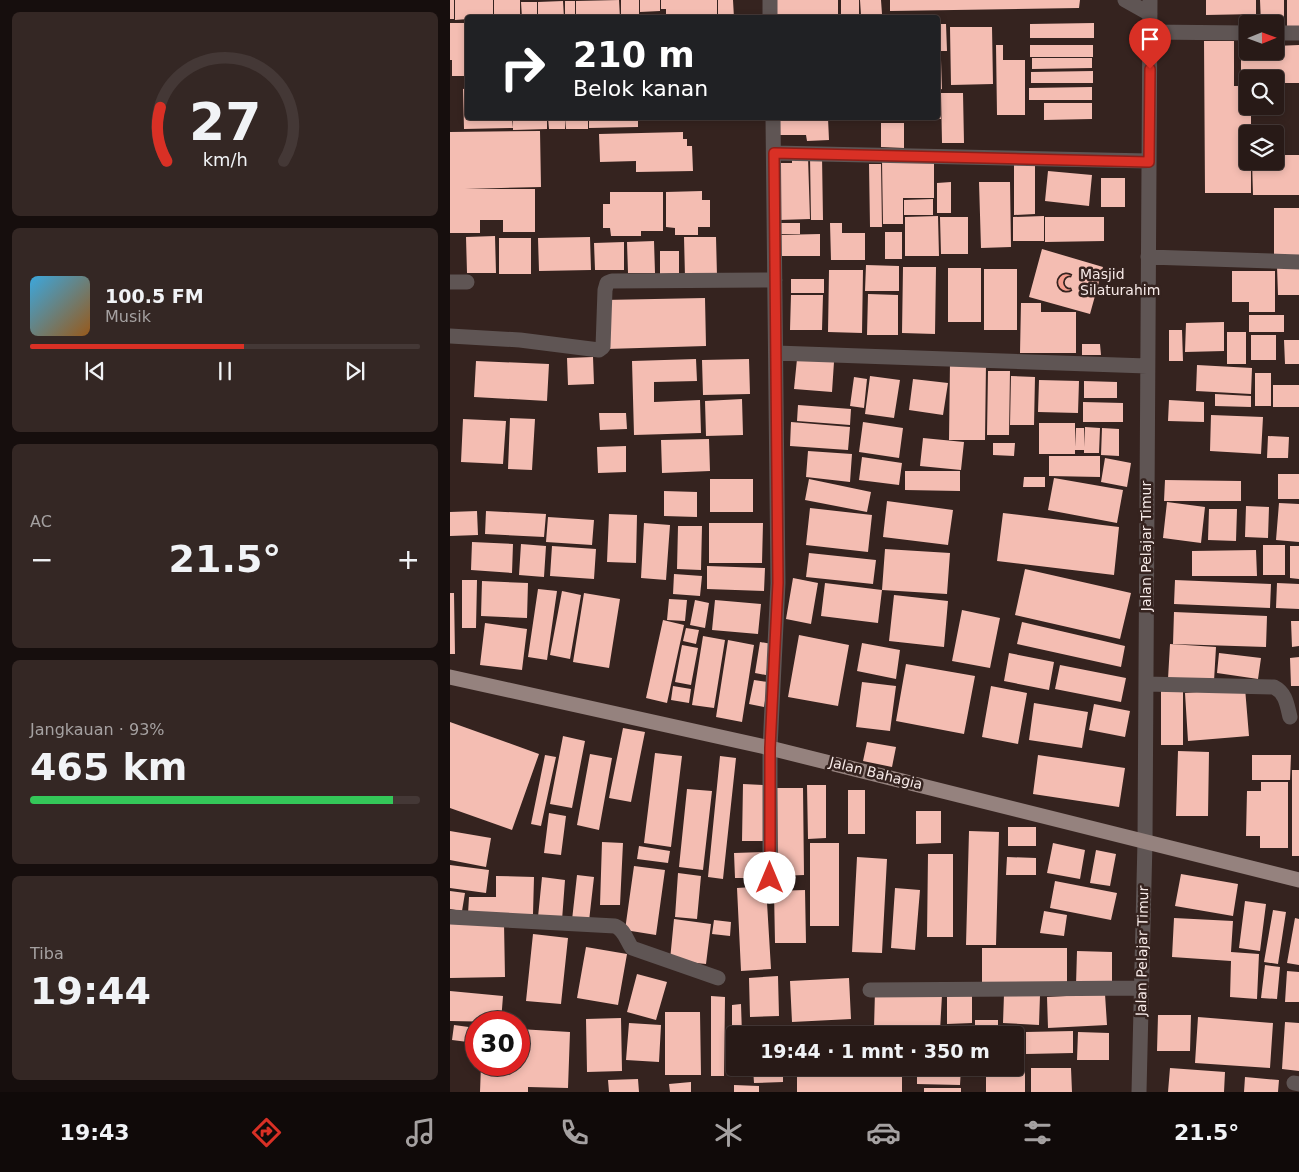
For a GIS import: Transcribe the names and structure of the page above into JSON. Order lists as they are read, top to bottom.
{
  "streets": {
    "main road": ["Jalan Bahagia"],
    "street": ["Jalan Pelajar Timur"]
  },
  "crossings": [
    ["Jalan Pelajar Timur", "Jalan Bahagia"]
  ],
  "places": {
    "mosque": ["Masjid Silaturahim"]
  },
  "north": "right",
  "page": {
    "turn": ["210 m", "Belok kanan"],
    "song": ["100.5 FM", "Musik"],
    "tile": [
      "AC",
      ["Jangkauan · 93%", "465 km"],
      ["Tiba", "19:44"]
    ],
    "heat": ["−", "21.5°", "+"],
    "limit": "30",
    "trip": "19:44 · 1 mnt · 350 m",
    "tabs": ["19:43", "21.5°"],
    "gauge": ["27", "km/h"]
  }
}
